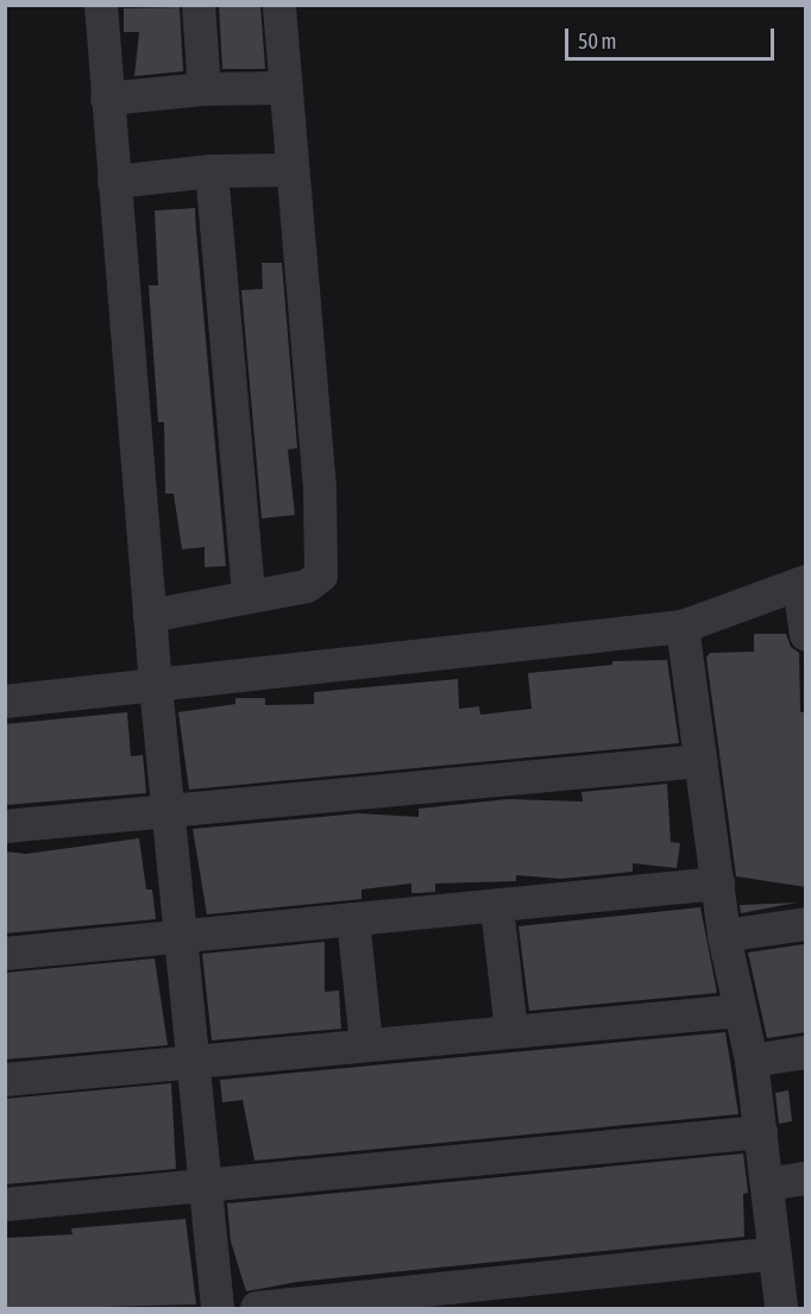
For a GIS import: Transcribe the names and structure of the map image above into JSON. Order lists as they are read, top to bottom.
{
  "scale_bar": "50 m"
}
